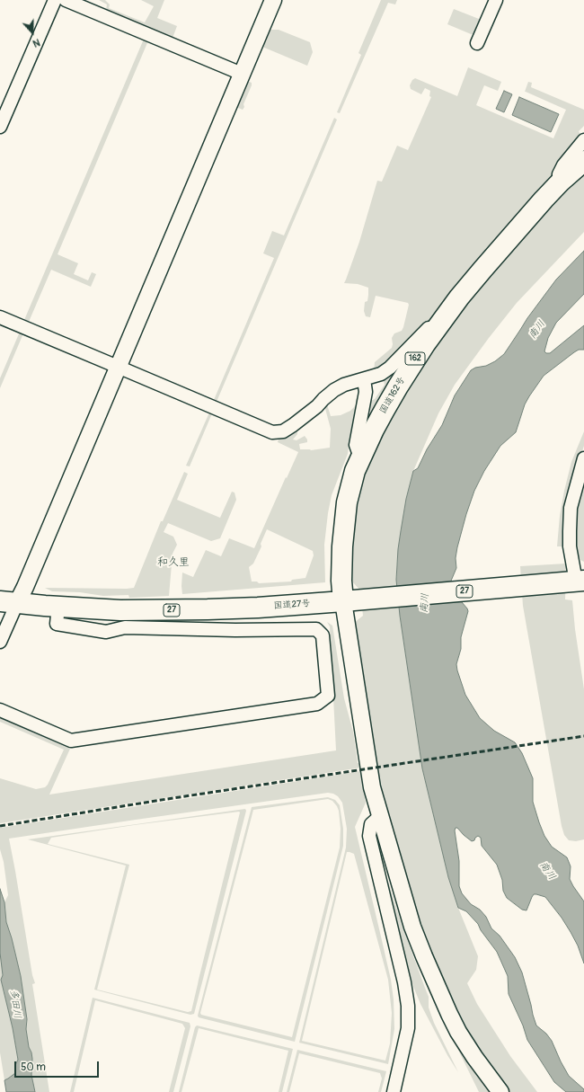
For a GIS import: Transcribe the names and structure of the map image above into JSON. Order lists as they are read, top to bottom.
{
  "streets": {
    "highway": [
      "162",
      "国道162号",
      "27",
      "国道27号"
    ]
  },
  "crossings": [
    ["国道162号", "国道27号"]
  ],
  "districts": ["和久里"],
  "water": ["南川", "多田川"],
  "scale_bar": "50 m",
  "north": "bottom"
}
